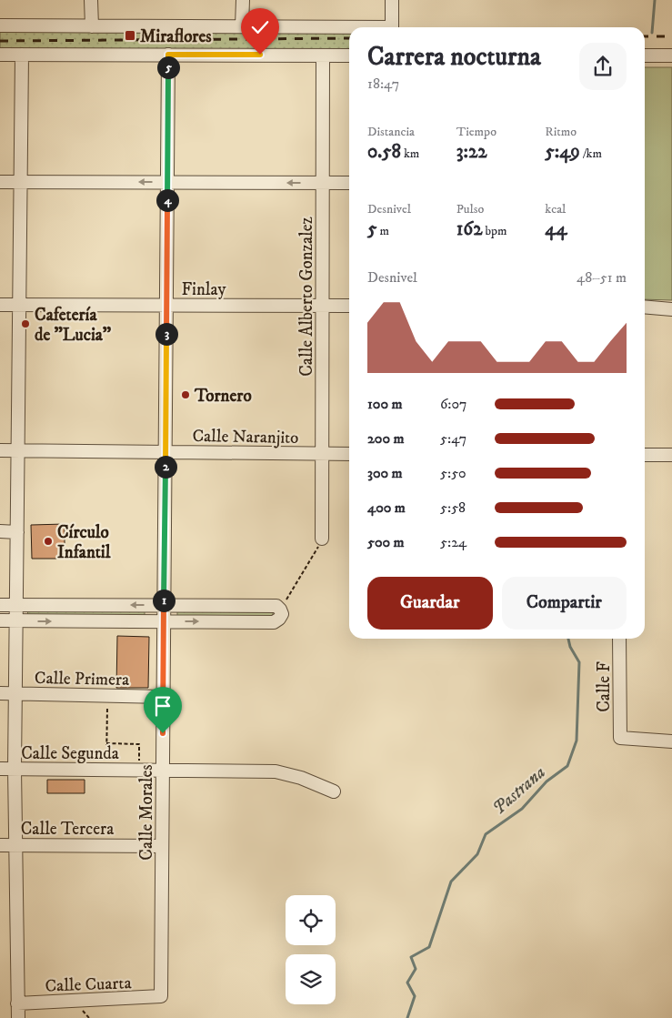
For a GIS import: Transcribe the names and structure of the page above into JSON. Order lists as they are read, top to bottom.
{
  "streets": {
    "street": [
      "Finlay",
      "Calle Alberto Gonzalez",
      "Calle Naranjito",
      "Calle Primera",
      "Calle F",
      "Calle Segunda",
      "Calle Morales",
      "Calle Tercera",
      "Calle Cuarta"
    ]
  },
  "crossings": [
    ["Finlay", "Calle Alberto Gonzalez"],
    ["Finlay", "Calle Morales"],
    ["Calle Alberto Gonzalez", "Calle Naranjito"],
    ["Calle Naranjito", "Calle Morales"],
    ["Calle Primera", "Calle Morales"],
    ["Calle Segunda", "Calle Morales"],
    ["Calle Morales", "Calle Tercera"],
    ["Calle Morales", "Calle Cuarta"]
  ],
  "water": ["Pastrana"],
  "places": {
    "transit": ["Miraflores"],
    "other": ["Cafetería de \"Lucia\"", "Tornero", "Círculo Infantil"]
  },
  "page": {
    "heading": ["Carrera nocturna", "18:47"],
    "pins": [
      "5",
      "4",
      "3",
      "2",
      "1"
    ],
    "stats": [
      ["Distancia", "0.58 km"],
      ["Tiempo", "3:22"],
      ["Ritmo", "5:49 /km"],
      ["Desnivel", "5 m"],
      ["Pulso", "162 bpm"],
      ["kcal", "44"]
    ],
    "chart": ["Desnivel", "48–51 m"],
    "list": [
      {
        "name": "100 m",
        "note": "6:07"
      },
      {
        "name": "200 m",
        "note": "5:47"
      },
      {
        "name": "300 m",
        "note": "5:50"
      },
      {
        "name": "400 m",
        "note": "5:58"
      },
      {
        "name": "500 m",
        "note": "5:24"
      }
    ],
    "buttons": ["Guardar", "Compartir"]
  }
}
